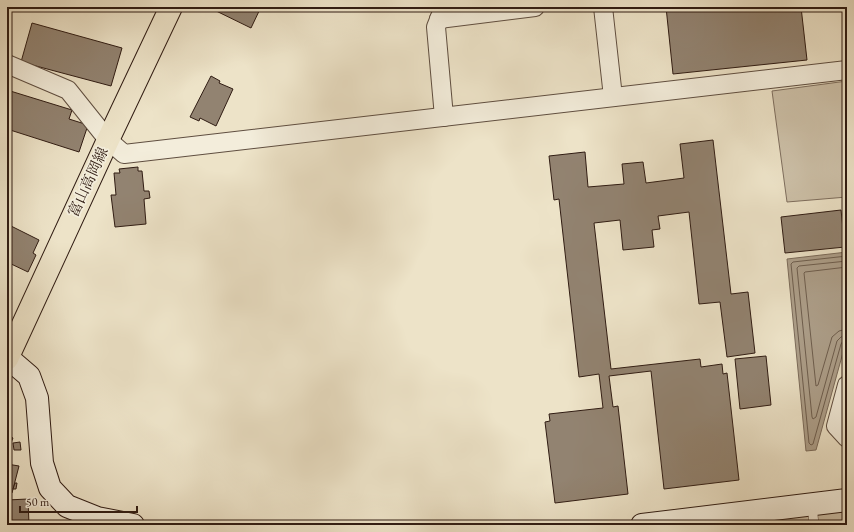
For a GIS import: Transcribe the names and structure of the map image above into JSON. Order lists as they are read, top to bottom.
{
  "streets": {
    "main road": ["富山高岡線"]
  },
  "scale_bar": "50 m"
}
